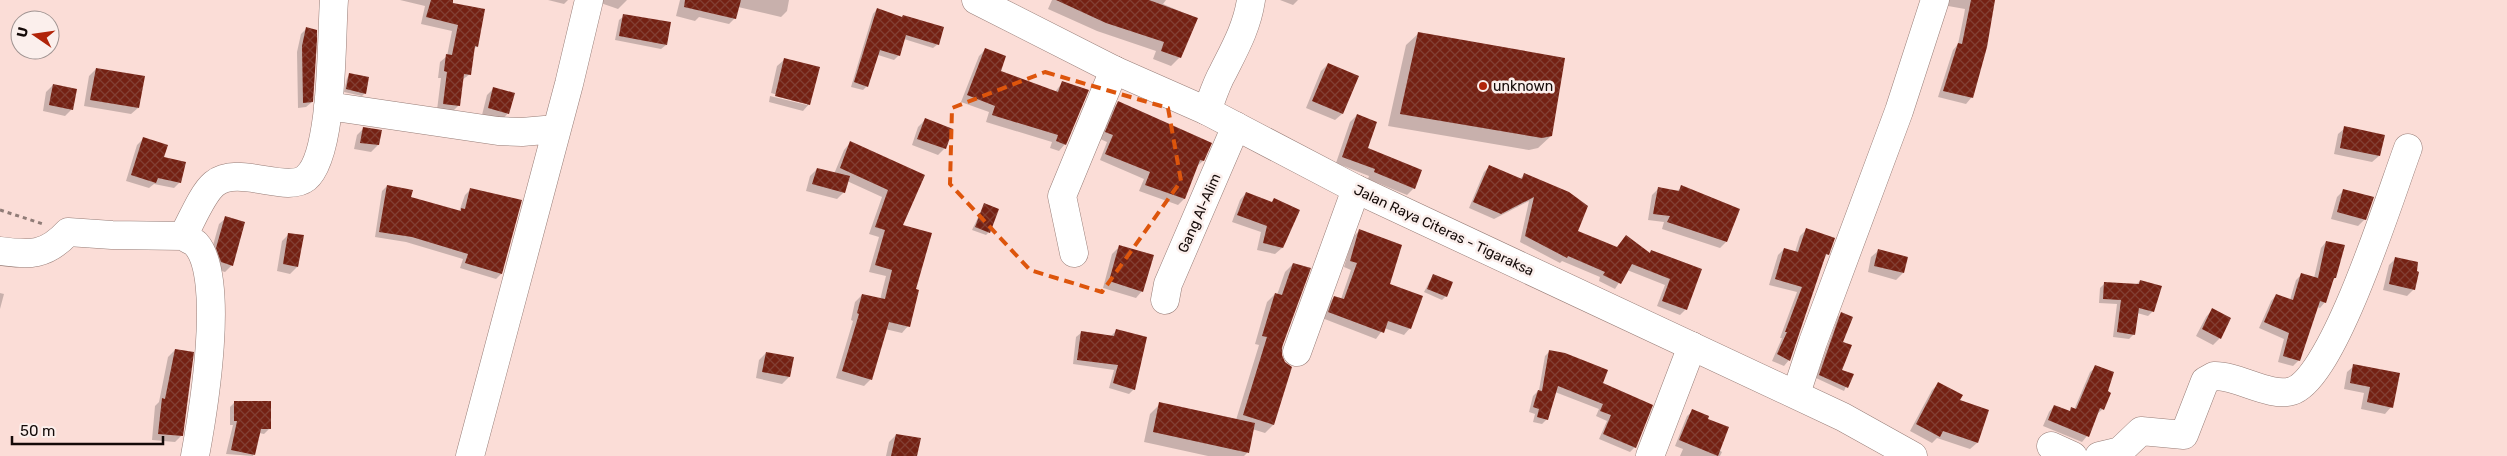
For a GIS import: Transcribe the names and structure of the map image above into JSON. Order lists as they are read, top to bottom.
{
  "streets": {
    "street": ["Gang Al-Alim", "Jalan Raya Citeras - Tigaraksa"]
  },
  "crossings": [
    ["Gang Al-Alim", "Jalan Raya Citeras - Tigaraksa"]
  ],
  "places": ["unknown"],
  "scale_bar": "50 m",
  "north": "left"
}
